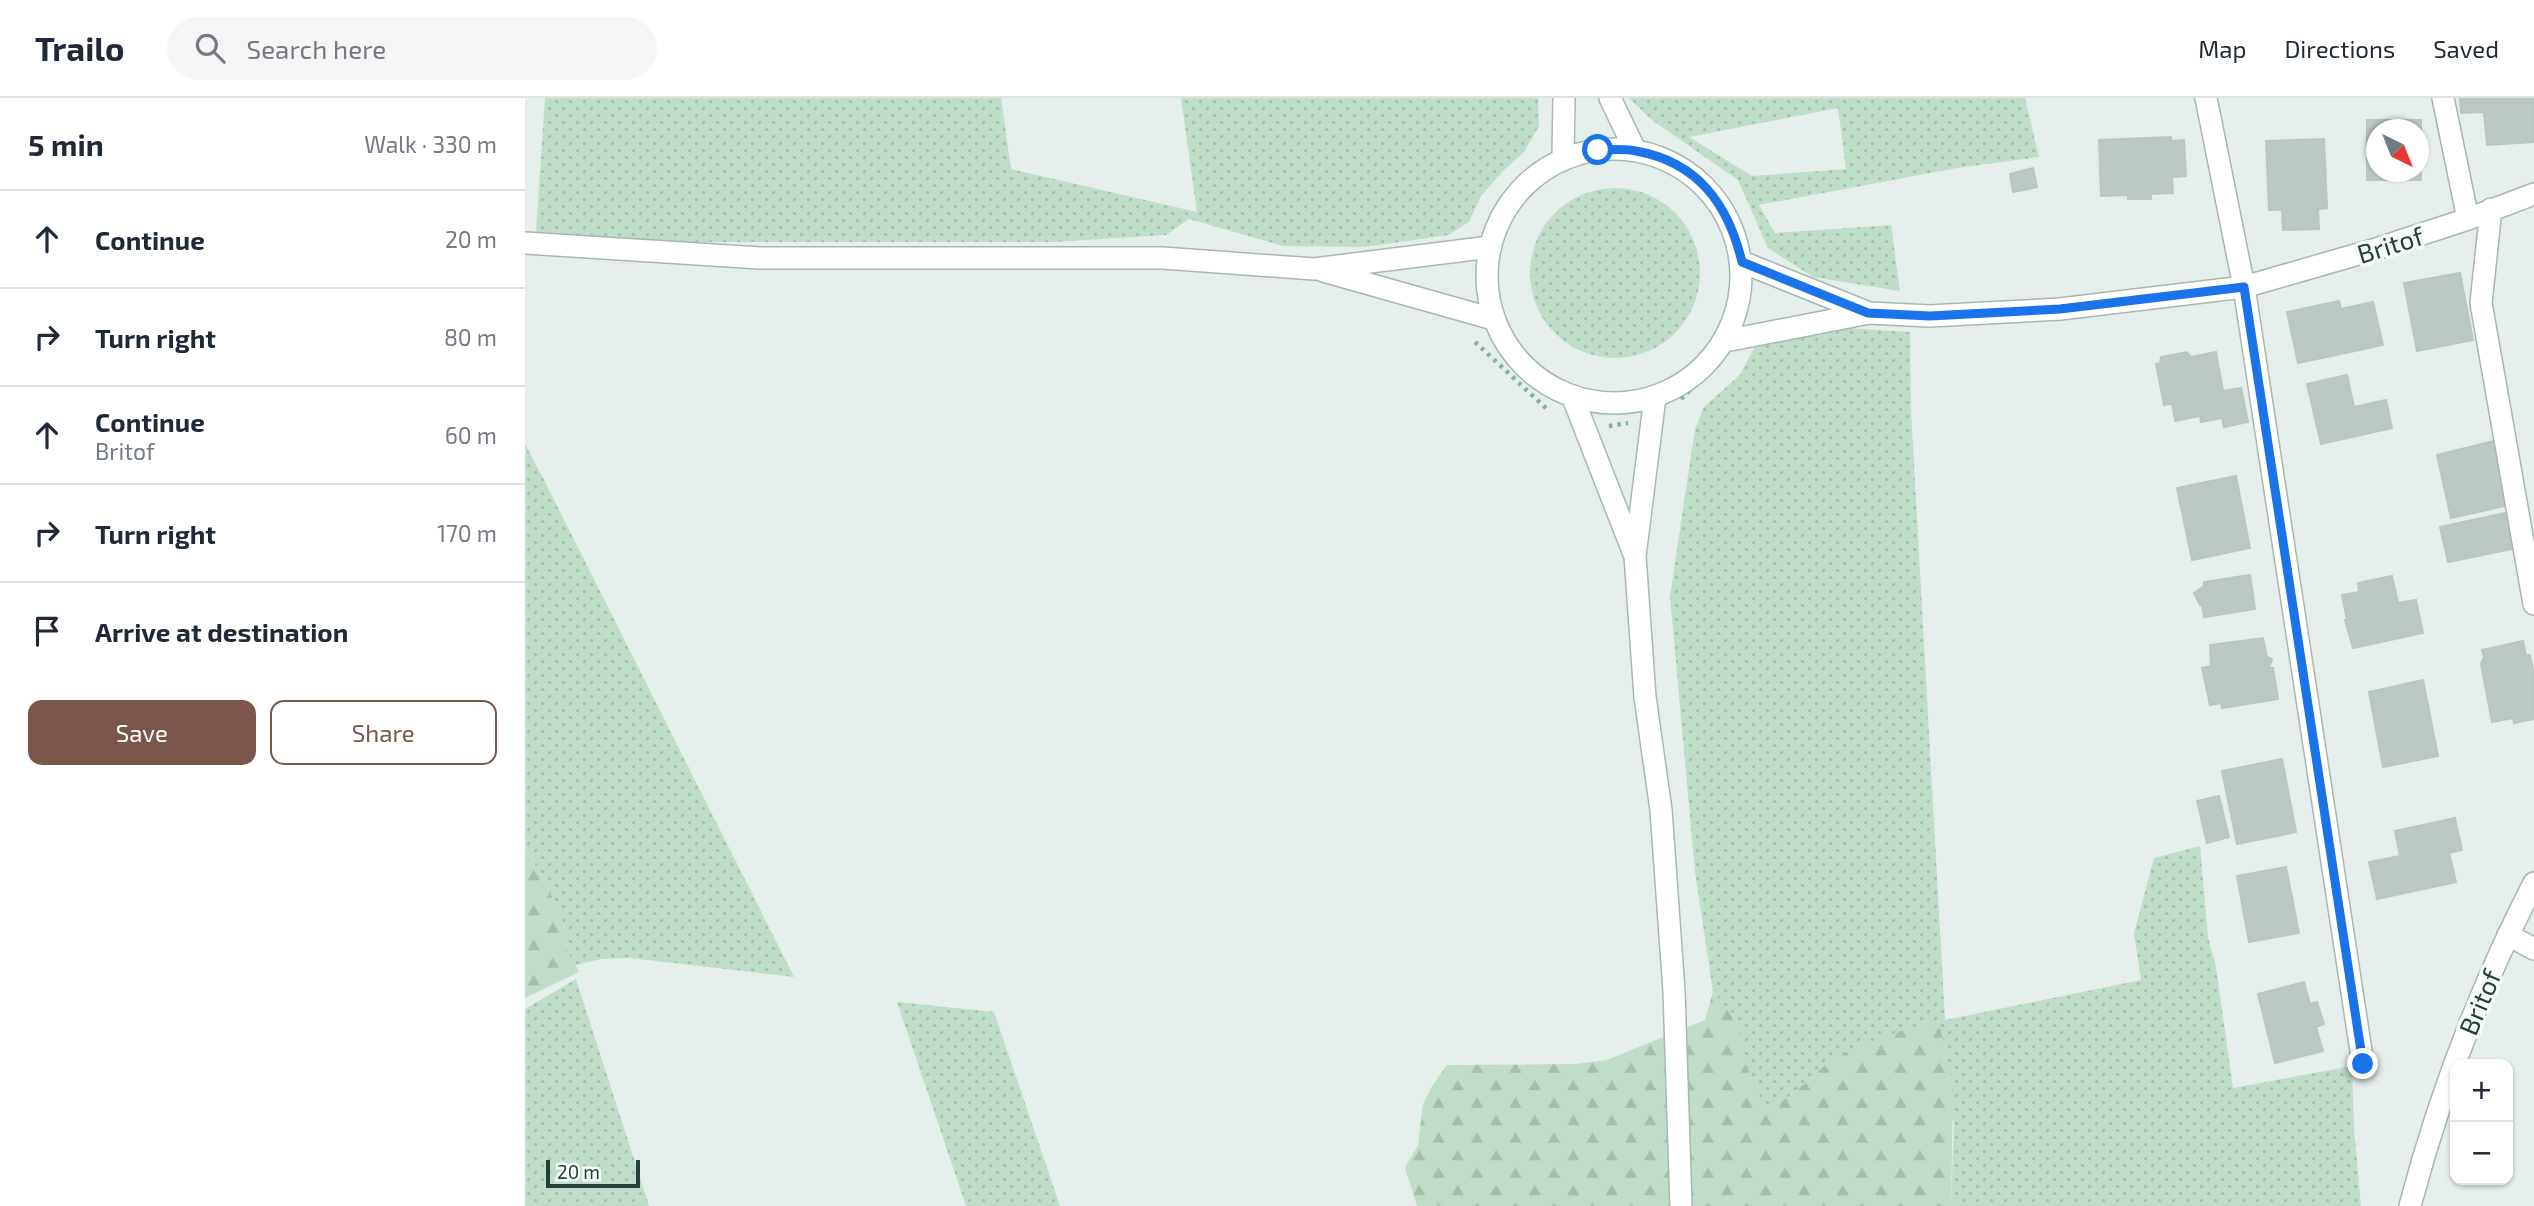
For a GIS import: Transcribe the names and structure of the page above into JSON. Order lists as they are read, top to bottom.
{
  "streets": {
    "street": ["Britof"]
  },
  "scale_bar": "20 m",
  "north": "bottom right",
  "page": {
    "header": "Trailo",
    "search": "Search here",
    "nav": ["Map", "Directions", "Saved"],
    "heading": ["5 min", "Walk · 330 m"],
    "list": [
      ["Continue", "20 m"],
      ["Turn right", "80 m"],
      ["Continue", "Britof", "60 m"],
      ["Turn right", "170 m"],
      "Arrive at destination"
    ],
    "buttons": ["Save", "Share"],
    "map_buttons": ["+", "−"],
    "scale": "20 m"
  }
}
